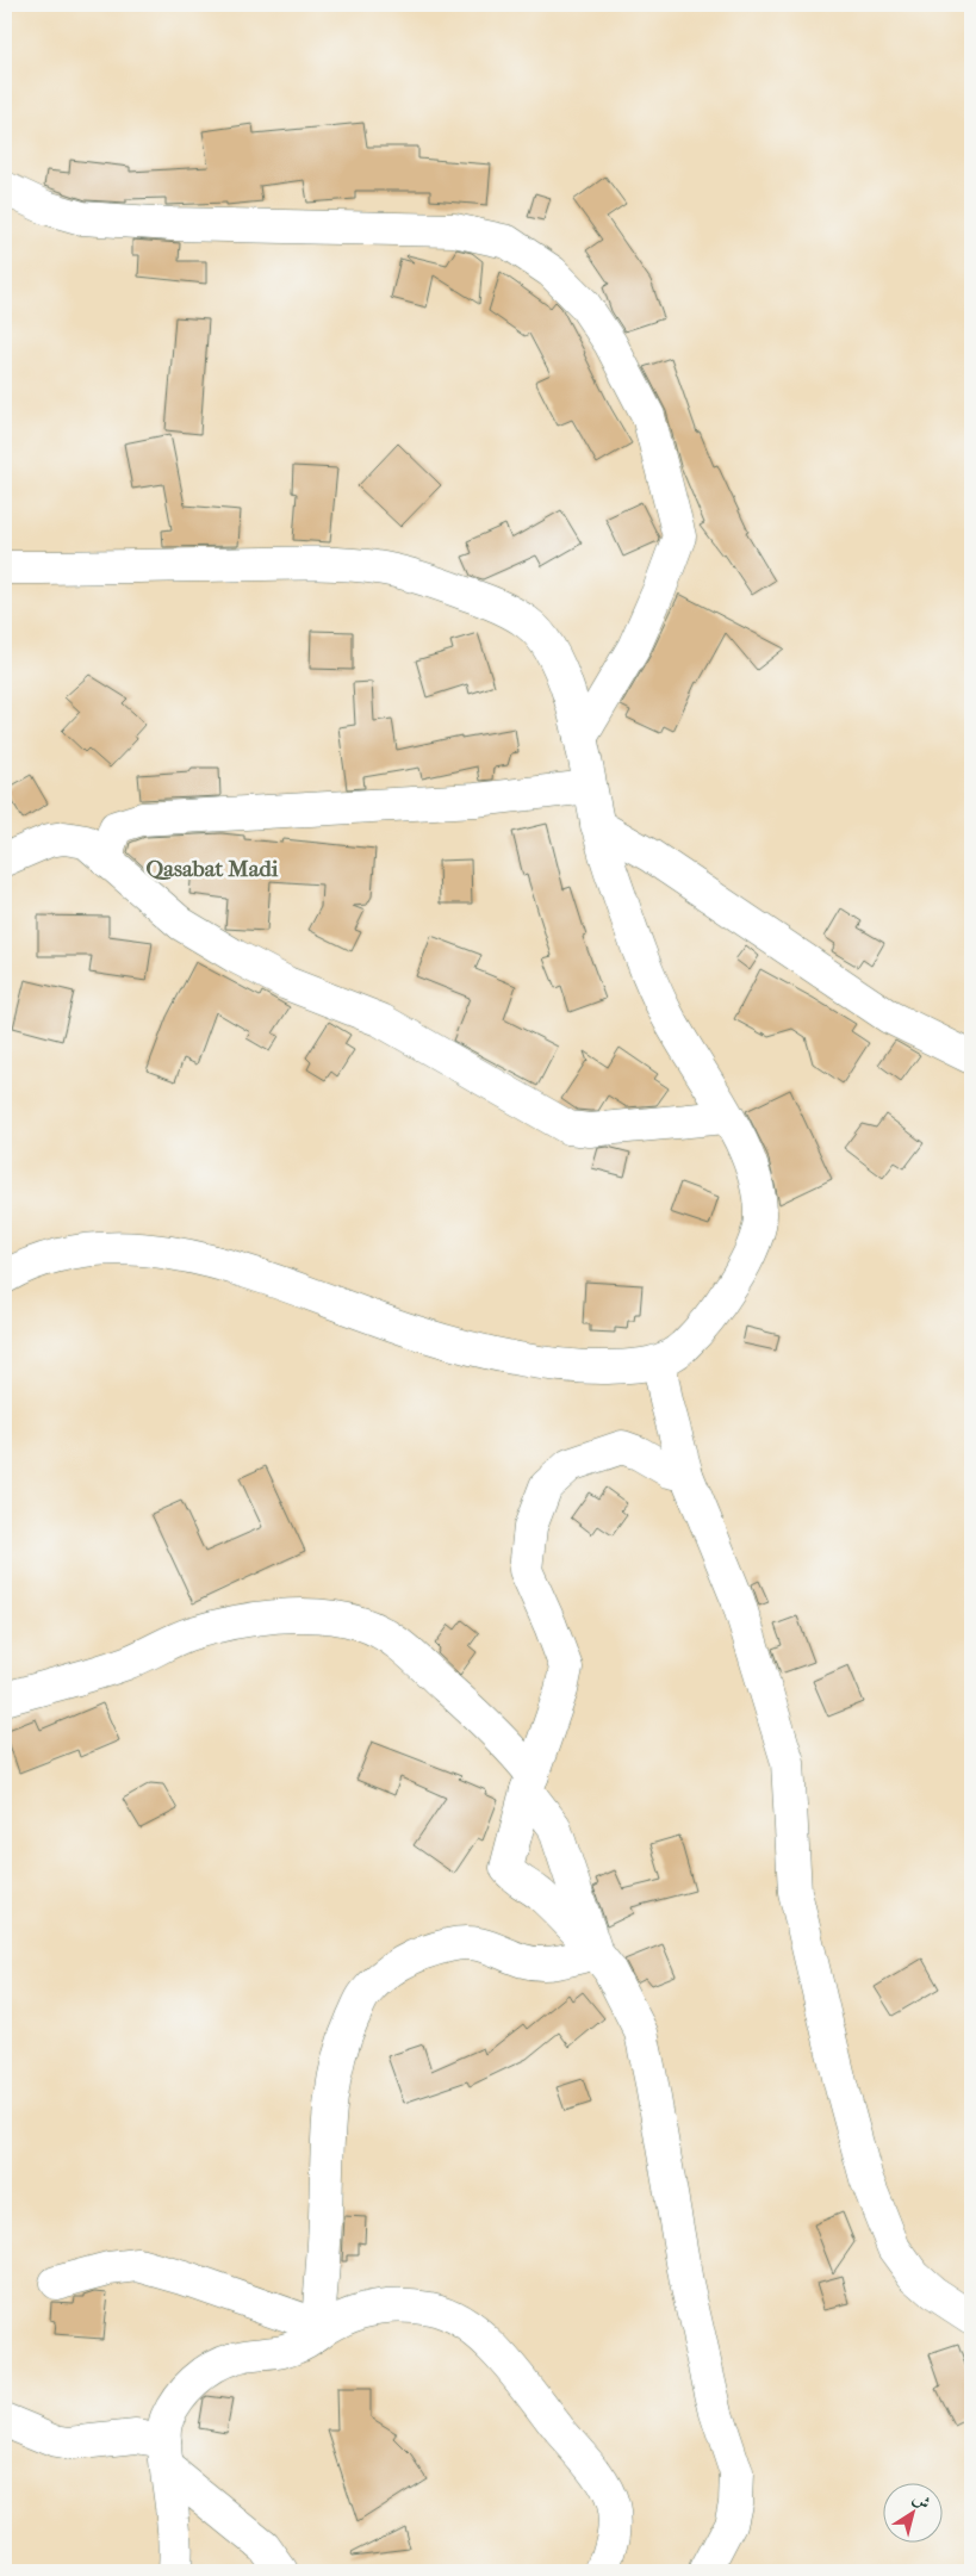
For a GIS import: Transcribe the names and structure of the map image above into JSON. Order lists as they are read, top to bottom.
{
  "districts": ["Qasabat Madi"],
  "north": "top right"
}
